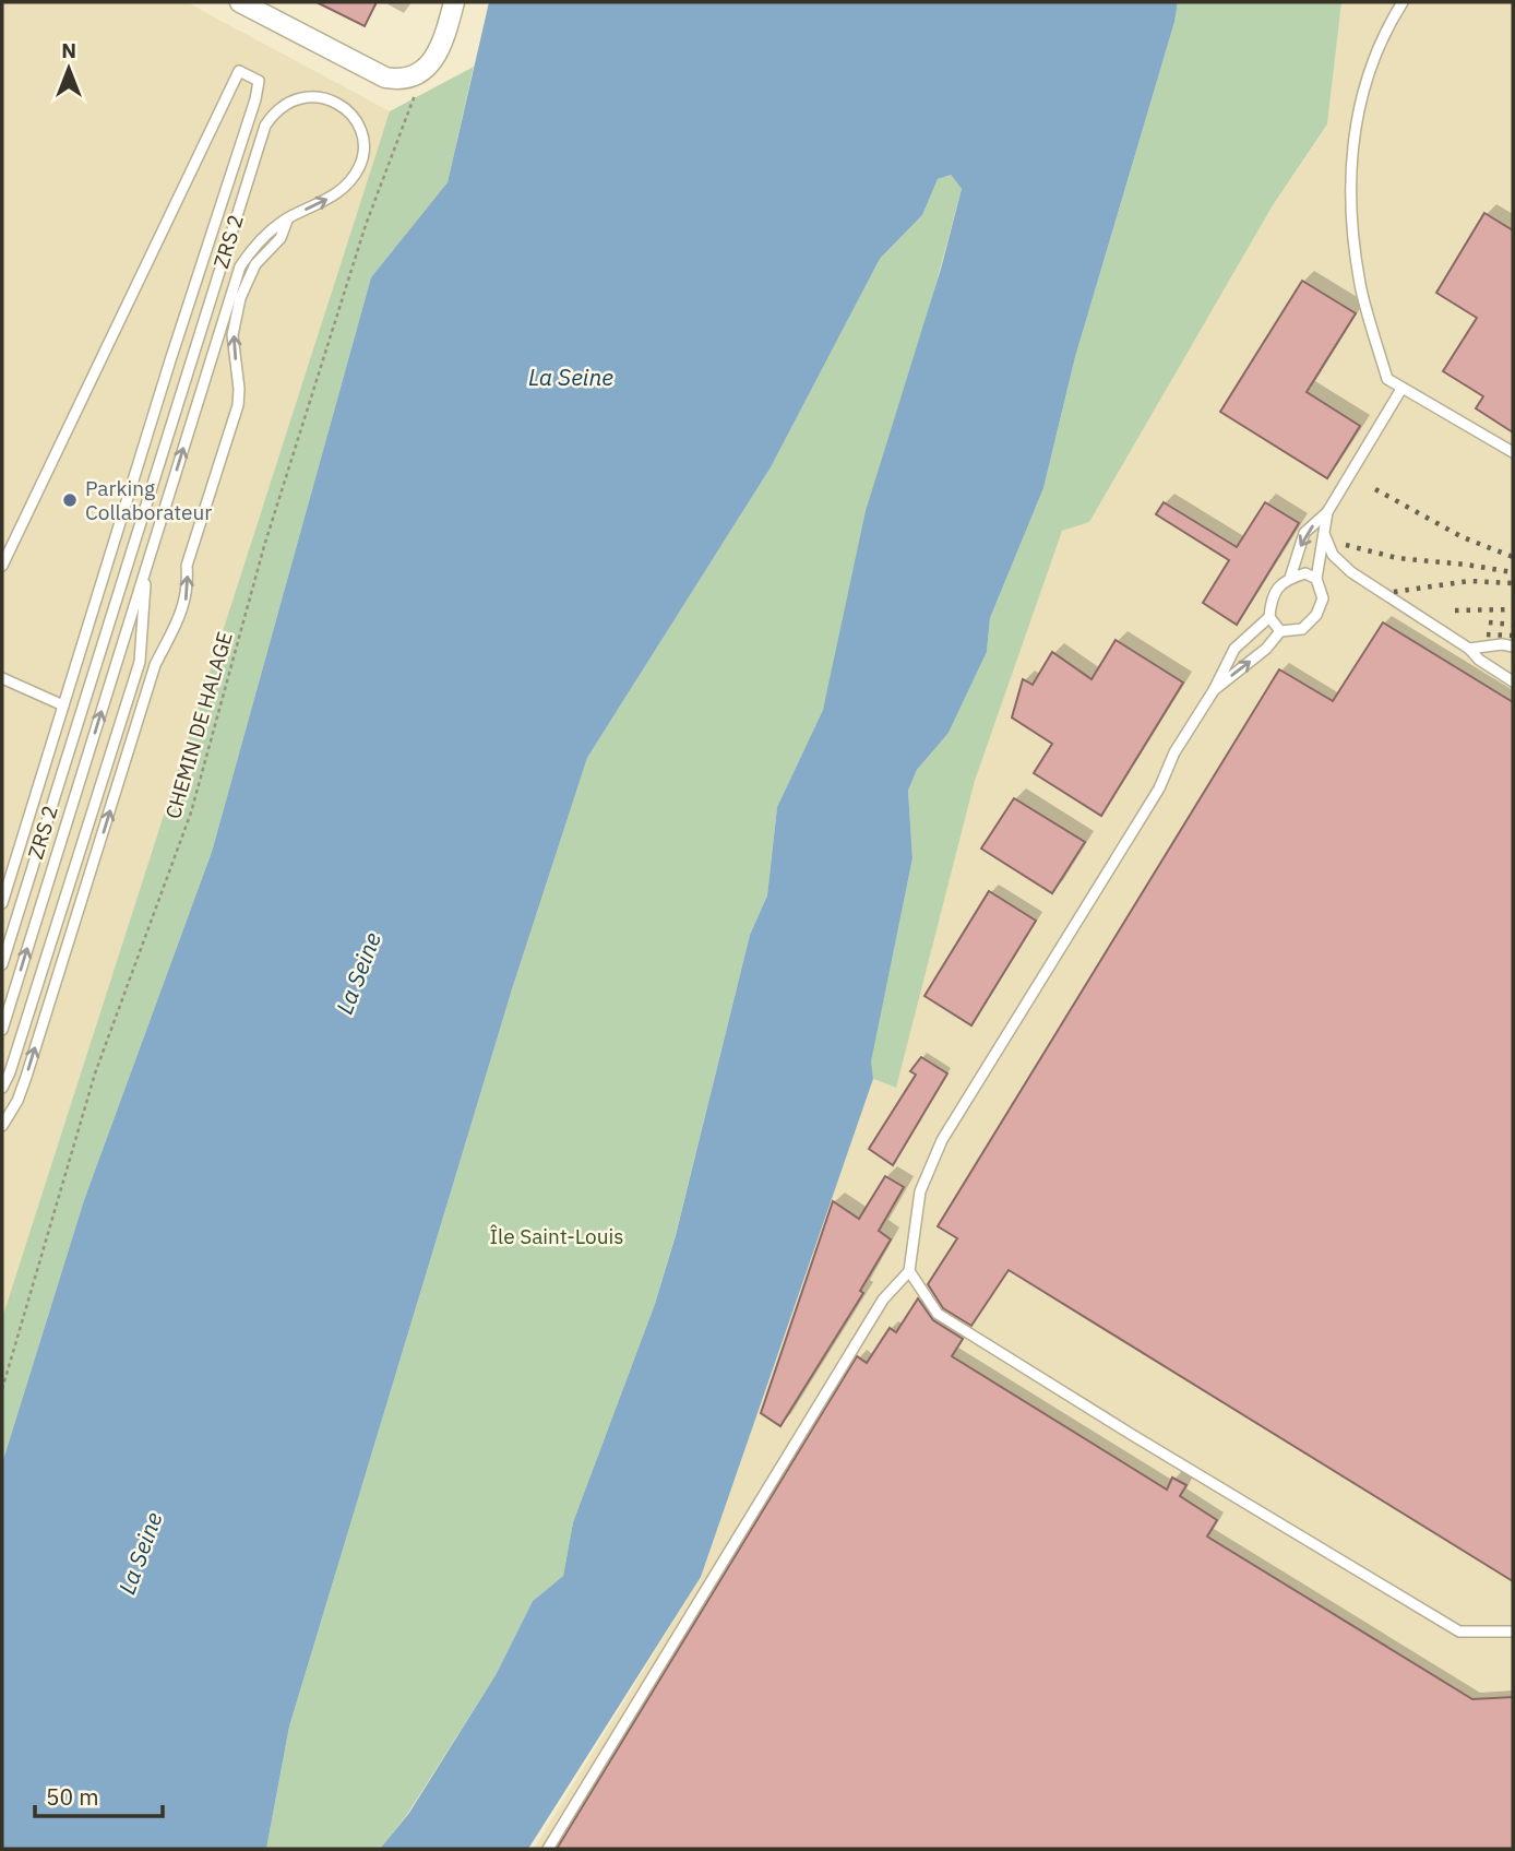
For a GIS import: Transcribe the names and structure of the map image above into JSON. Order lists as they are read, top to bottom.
{
  "streets": {
    "lane": ["ZRS 2"],
    "path": ["CHEMIN DE HALAGE"]
  },
  "water": ["La Seine"],
  "parks": ["Île Saint-Louis"],
  "places": ["Parking Collaborateur"],
  "scale_bar": "50 m",
  "north": "top"
}
